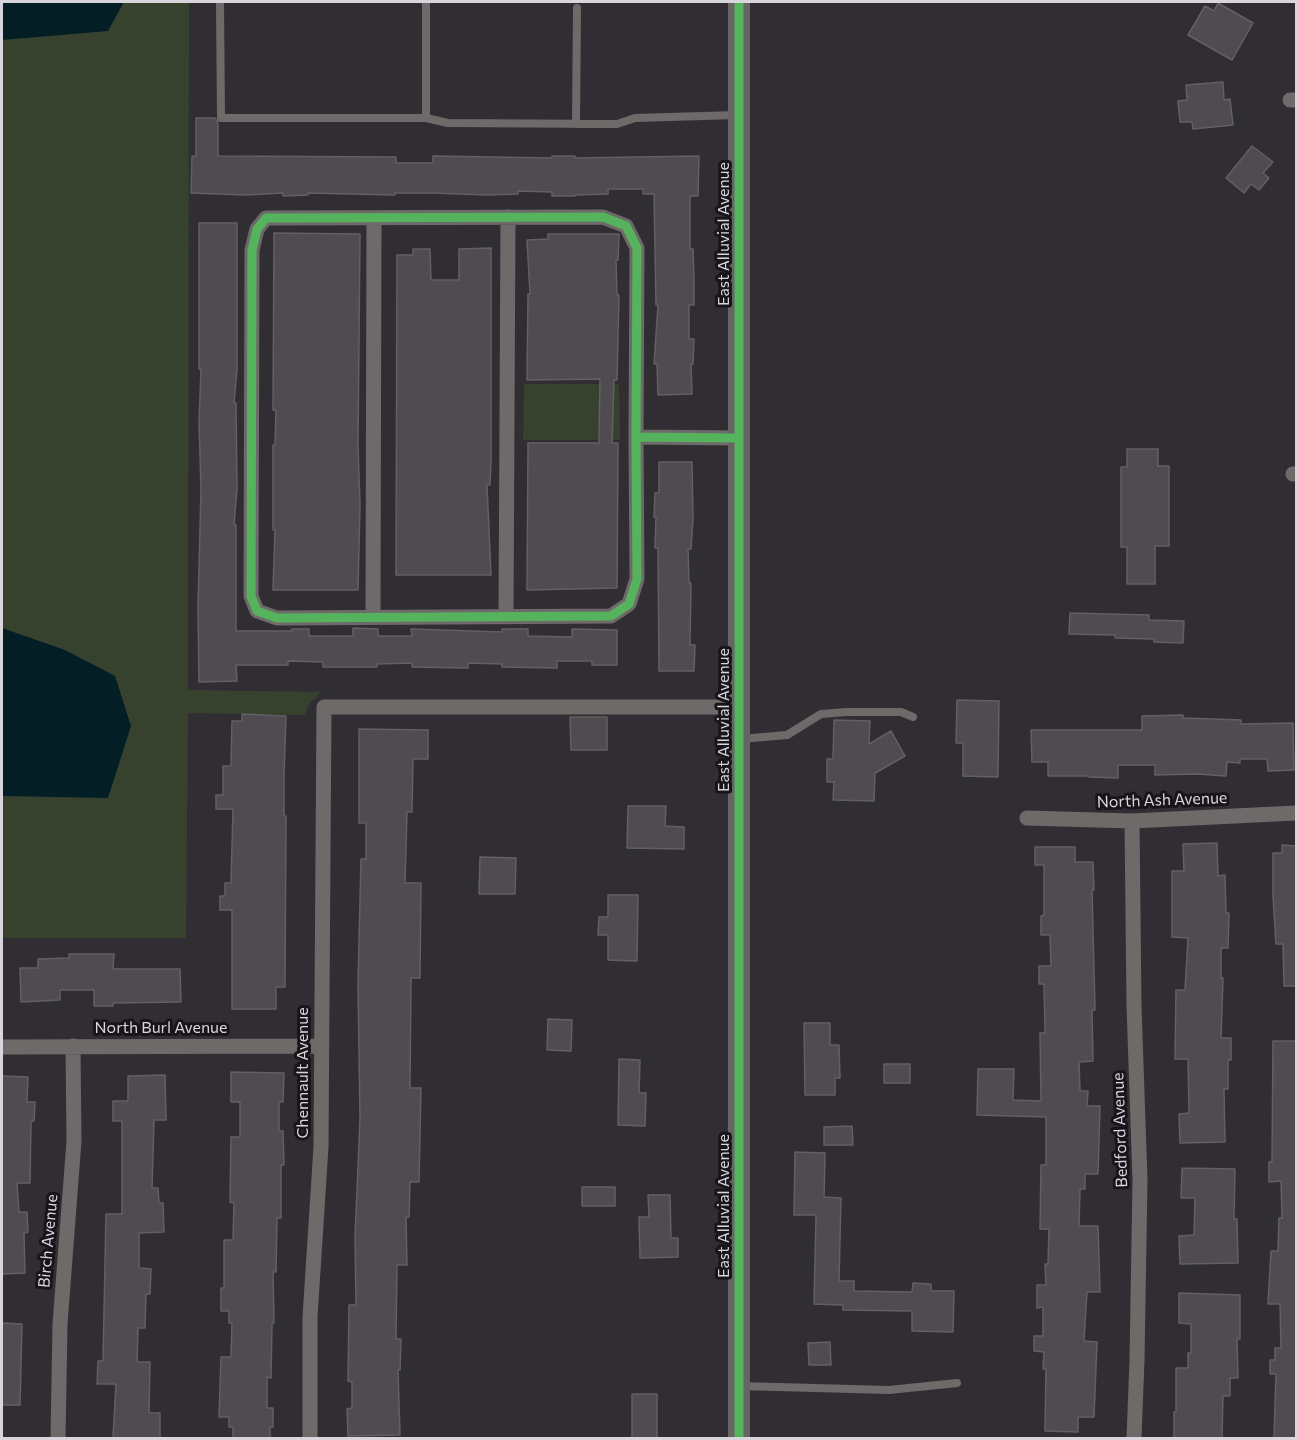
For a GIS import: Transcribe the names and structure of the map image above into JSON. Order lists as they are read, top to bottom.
{
  "streets": {
    "street": [
      "East Alluvial Avenue",
      "North Ash Avenue",
      "North Burl Avenue",
      "Chennault Avenue",
      "Bedford Avenue",
      "Birch Avenue"
    ]
  },
  "crossings": [
    ["East Alluvial Avenue", "Chennault Avenue"],
    ["North Ash Avenue", "Bedford Avenue"],
    ["North Burl Avenue", "Chennault Avenue"],
    ["North Burl Avenue", "Birch Avenue"]
  ]
}
